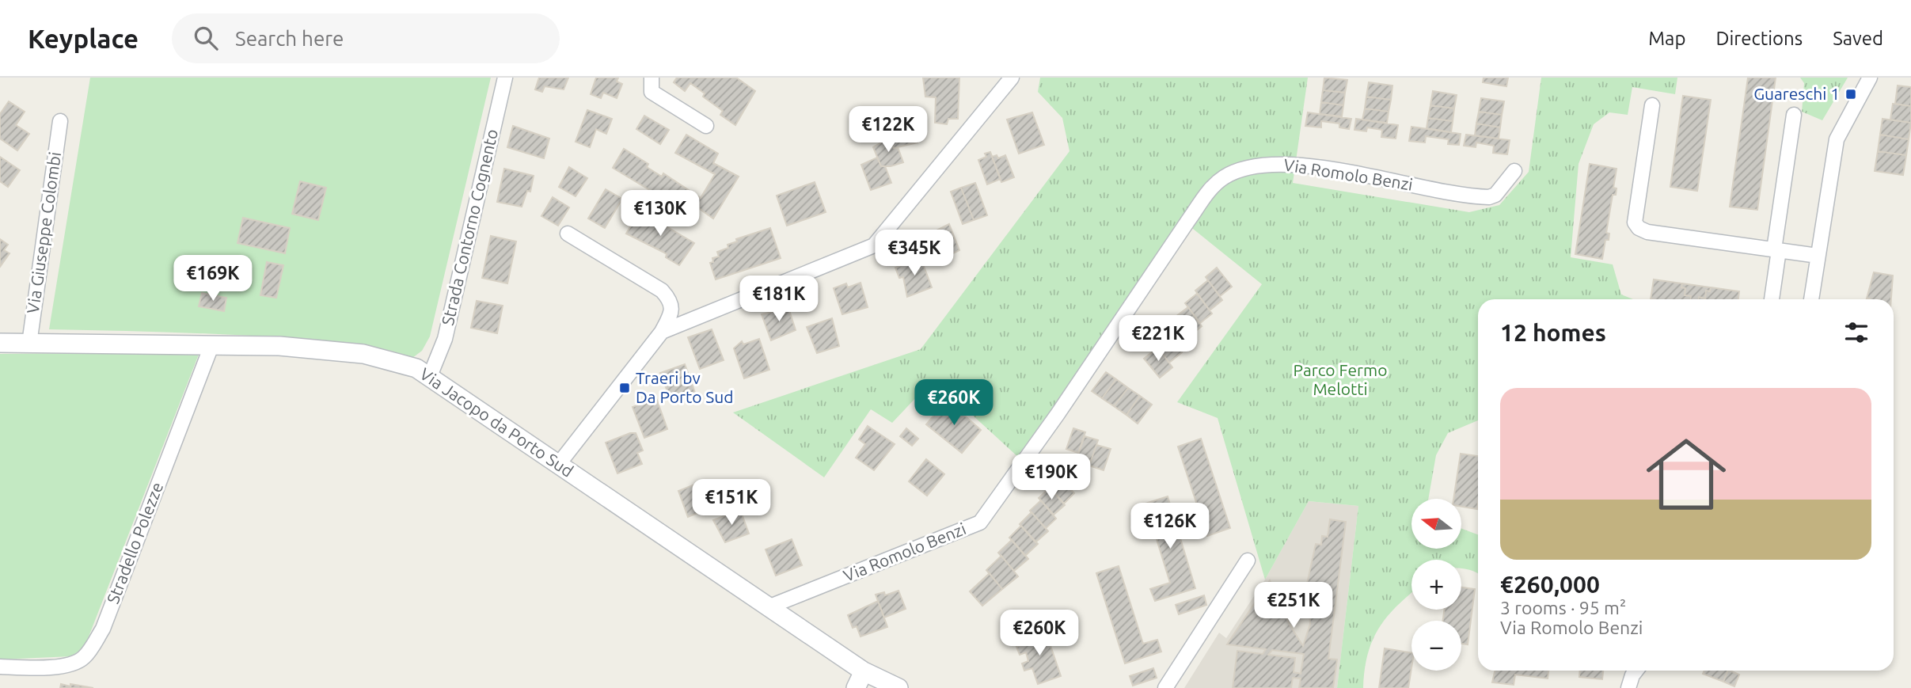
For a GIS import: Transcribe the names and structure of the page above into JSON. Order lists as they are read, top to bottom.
{
  "streets": {
    "street": [
      "Via Romolo Benzi",
      "Strada Contorno Cognento",
      "Via Giuseppe Colombi",
      "Via Jacopo da Porto Sud",
      "Stradello Polezze"
    ]
  },
  "crossings": [
    ["Via Romolo Benzi", "Via Jacopo da Porto Sud"],
    ["Strada Contorno Cognento", "Via Jacopo da Porto Sud"],
    ["Via Giuseppe Colombi", "Via Jacopo da Porto Sud"],
    ["Via Jacopo da Porto Sud", "Stradello Polezze"]
  ],
  "parks": ["Parco Fermo Melotti"],
  "places": {
    "transit": ["Guareschi 1", "Traeri bv Da Porto Sud"]
  },
  "north": "left",
  "page": {
    "header": "Keyplace",
    "search": "Search here",
    "nav": ["Map", "Directions", "Saved"],
    "price": [
      "€122K",
      "€130K",
      "€345K",
      "€169K",
      "€181K",
      "€221K",
      "€260K",
      "€190K",
      "€151K",
      "€126K",
      "€251K",
      "€260K"
    ],
    "heading": "12 homes",
    "list": [
      {
        "name": "€260,000",
        "note": "3 rooms · 95 m² · Via Romolo Benzi"
      }
    ],
    "map_buttons": ["+", "−"]
  }
}
